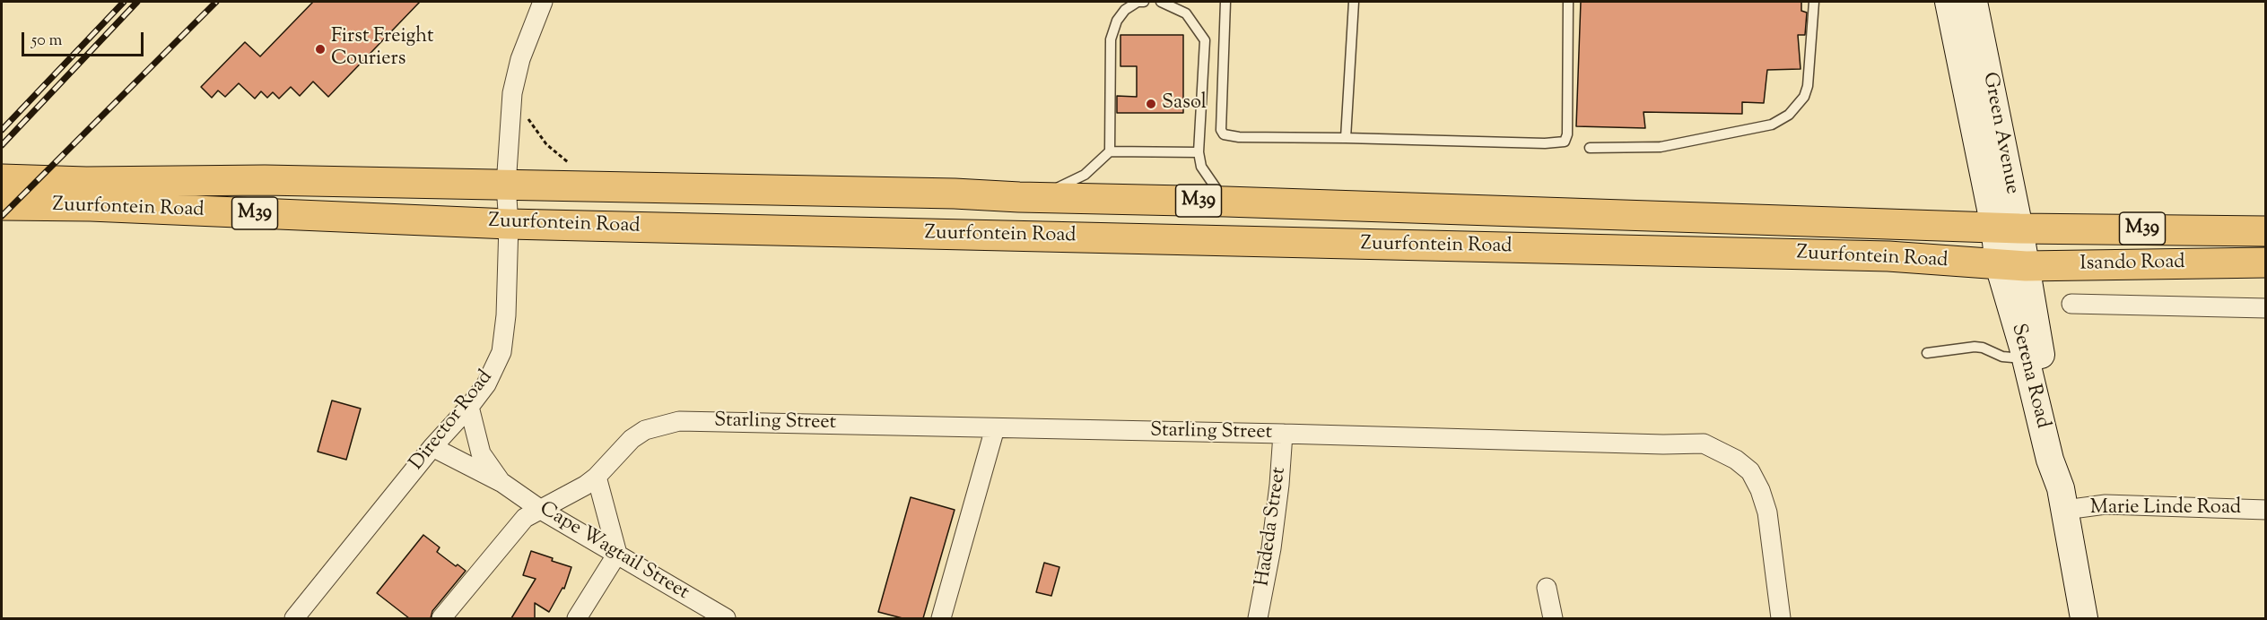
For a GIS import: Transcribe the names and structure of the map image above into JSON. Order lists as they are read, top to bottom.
{
  "streets": {
    "main road": [
      "Green Avenue",
      "M39",
      "Zuurfontein Road",
      "Isando Road",
      "Serena Road"
    ],
    "street": [
      "Director Road",
      "Starling Street",
      "Marie Linde Road",
      "Hadeda Street",
      "Cape Wagtail Street"
    ]
  },
  "crossings": [
    ["Green Avenue", "Zuurfontein Road"],
    ["Green Avenue", "Isando Road"],
    ["Green Avenue", "Serena Road"],
    ["Zuurfontein Road", "Isando Road"],
    ["Zuurfontein Road", "Serena Road"],
    ["Zuurfontein Road", "Director Road"],
    ["Isando Road", "Serena Road"],
    ["Serena Road", "Marie Linde Road"],
    ["Starling Street", "Hadeda Street"],
    ["Starling Street", "Cape Wagtail Street"]
  ],
  "places": ["First Freight Couriers", "Sasol"],
  "scale_bar": "50 m"
}
